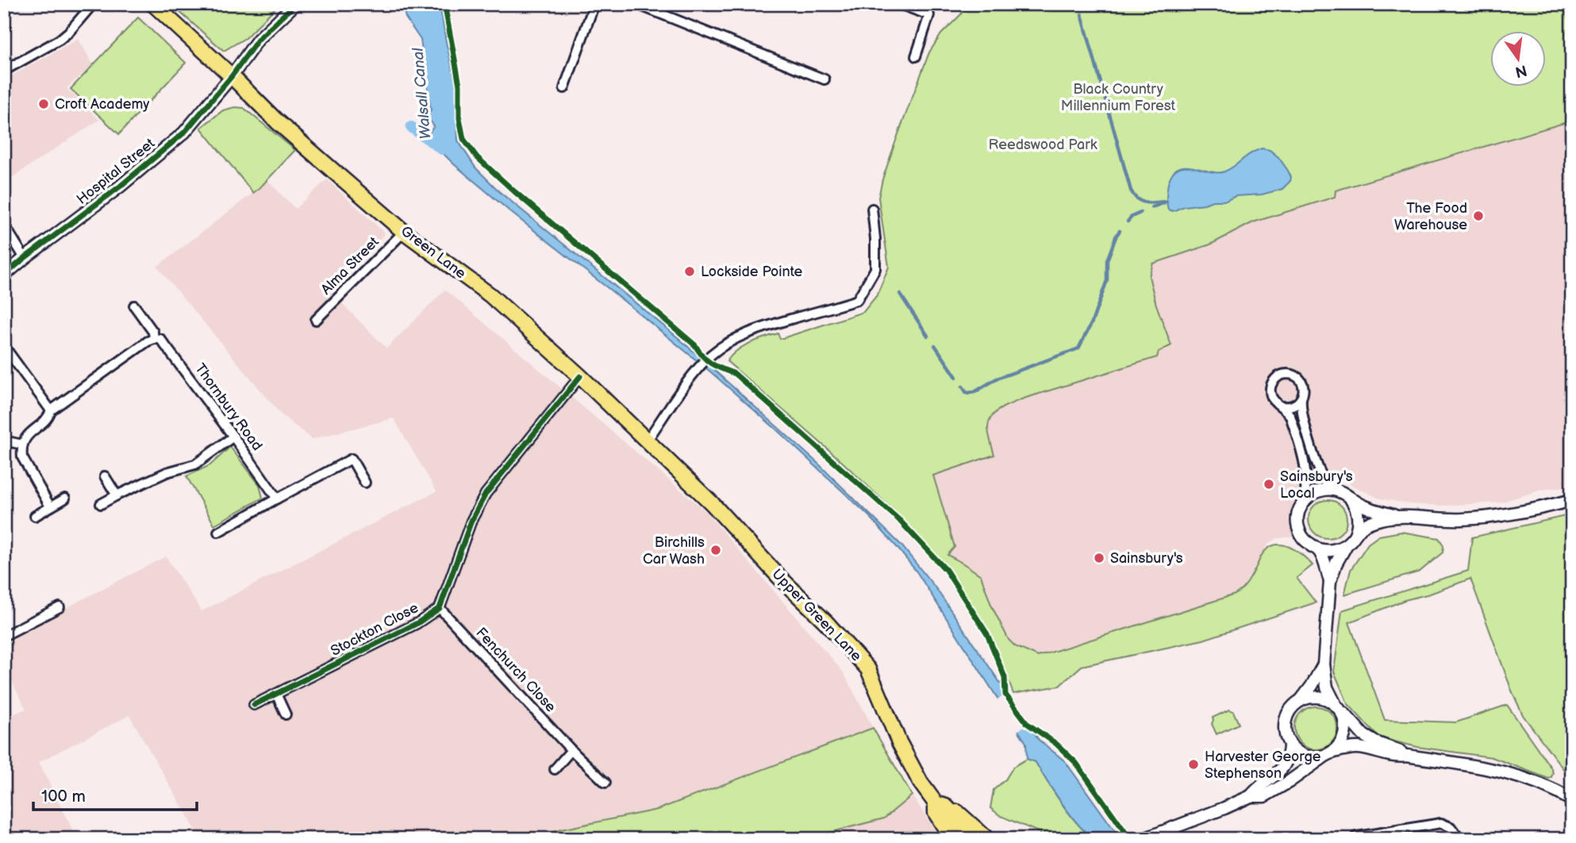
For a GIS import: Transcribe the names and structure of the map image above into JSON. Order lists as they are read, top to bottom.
{
  "streets": {
    "highway": ["Green Lane", "Upper Green Lane"],
    "street": [
      "Hospital Street",
      "Alma Street",
      "Thornbury Road",
      "Stockton Close",
      "Fenchurch Close"
    ]
  },
  "crossings": [
    ["Hospital Street", "Green Lane"],
    ["Green Lane", "Alma Street"],
    ["Green Lane", "Upper Green Lane"],
    ["Green Lane", "Stockton Close"],
    ["Stockton Close", "Fenchurch Close"]
  ],
  "water": ["Walsall Canal"],
  "parks": ["Black Country Millennium Forest", "Reedswood Park"],
  "places": [
    "Croft Academy",
    "The Food Warehouse",
    "Lockside Pointe",
    "Sainsbury's Local",
    "Birchills Car Wash",
    "Sainsbury's",
    "Harvester George Stephenson"
  ],
  "scale_bar": "100 m",
  "north": "bottom"
}
